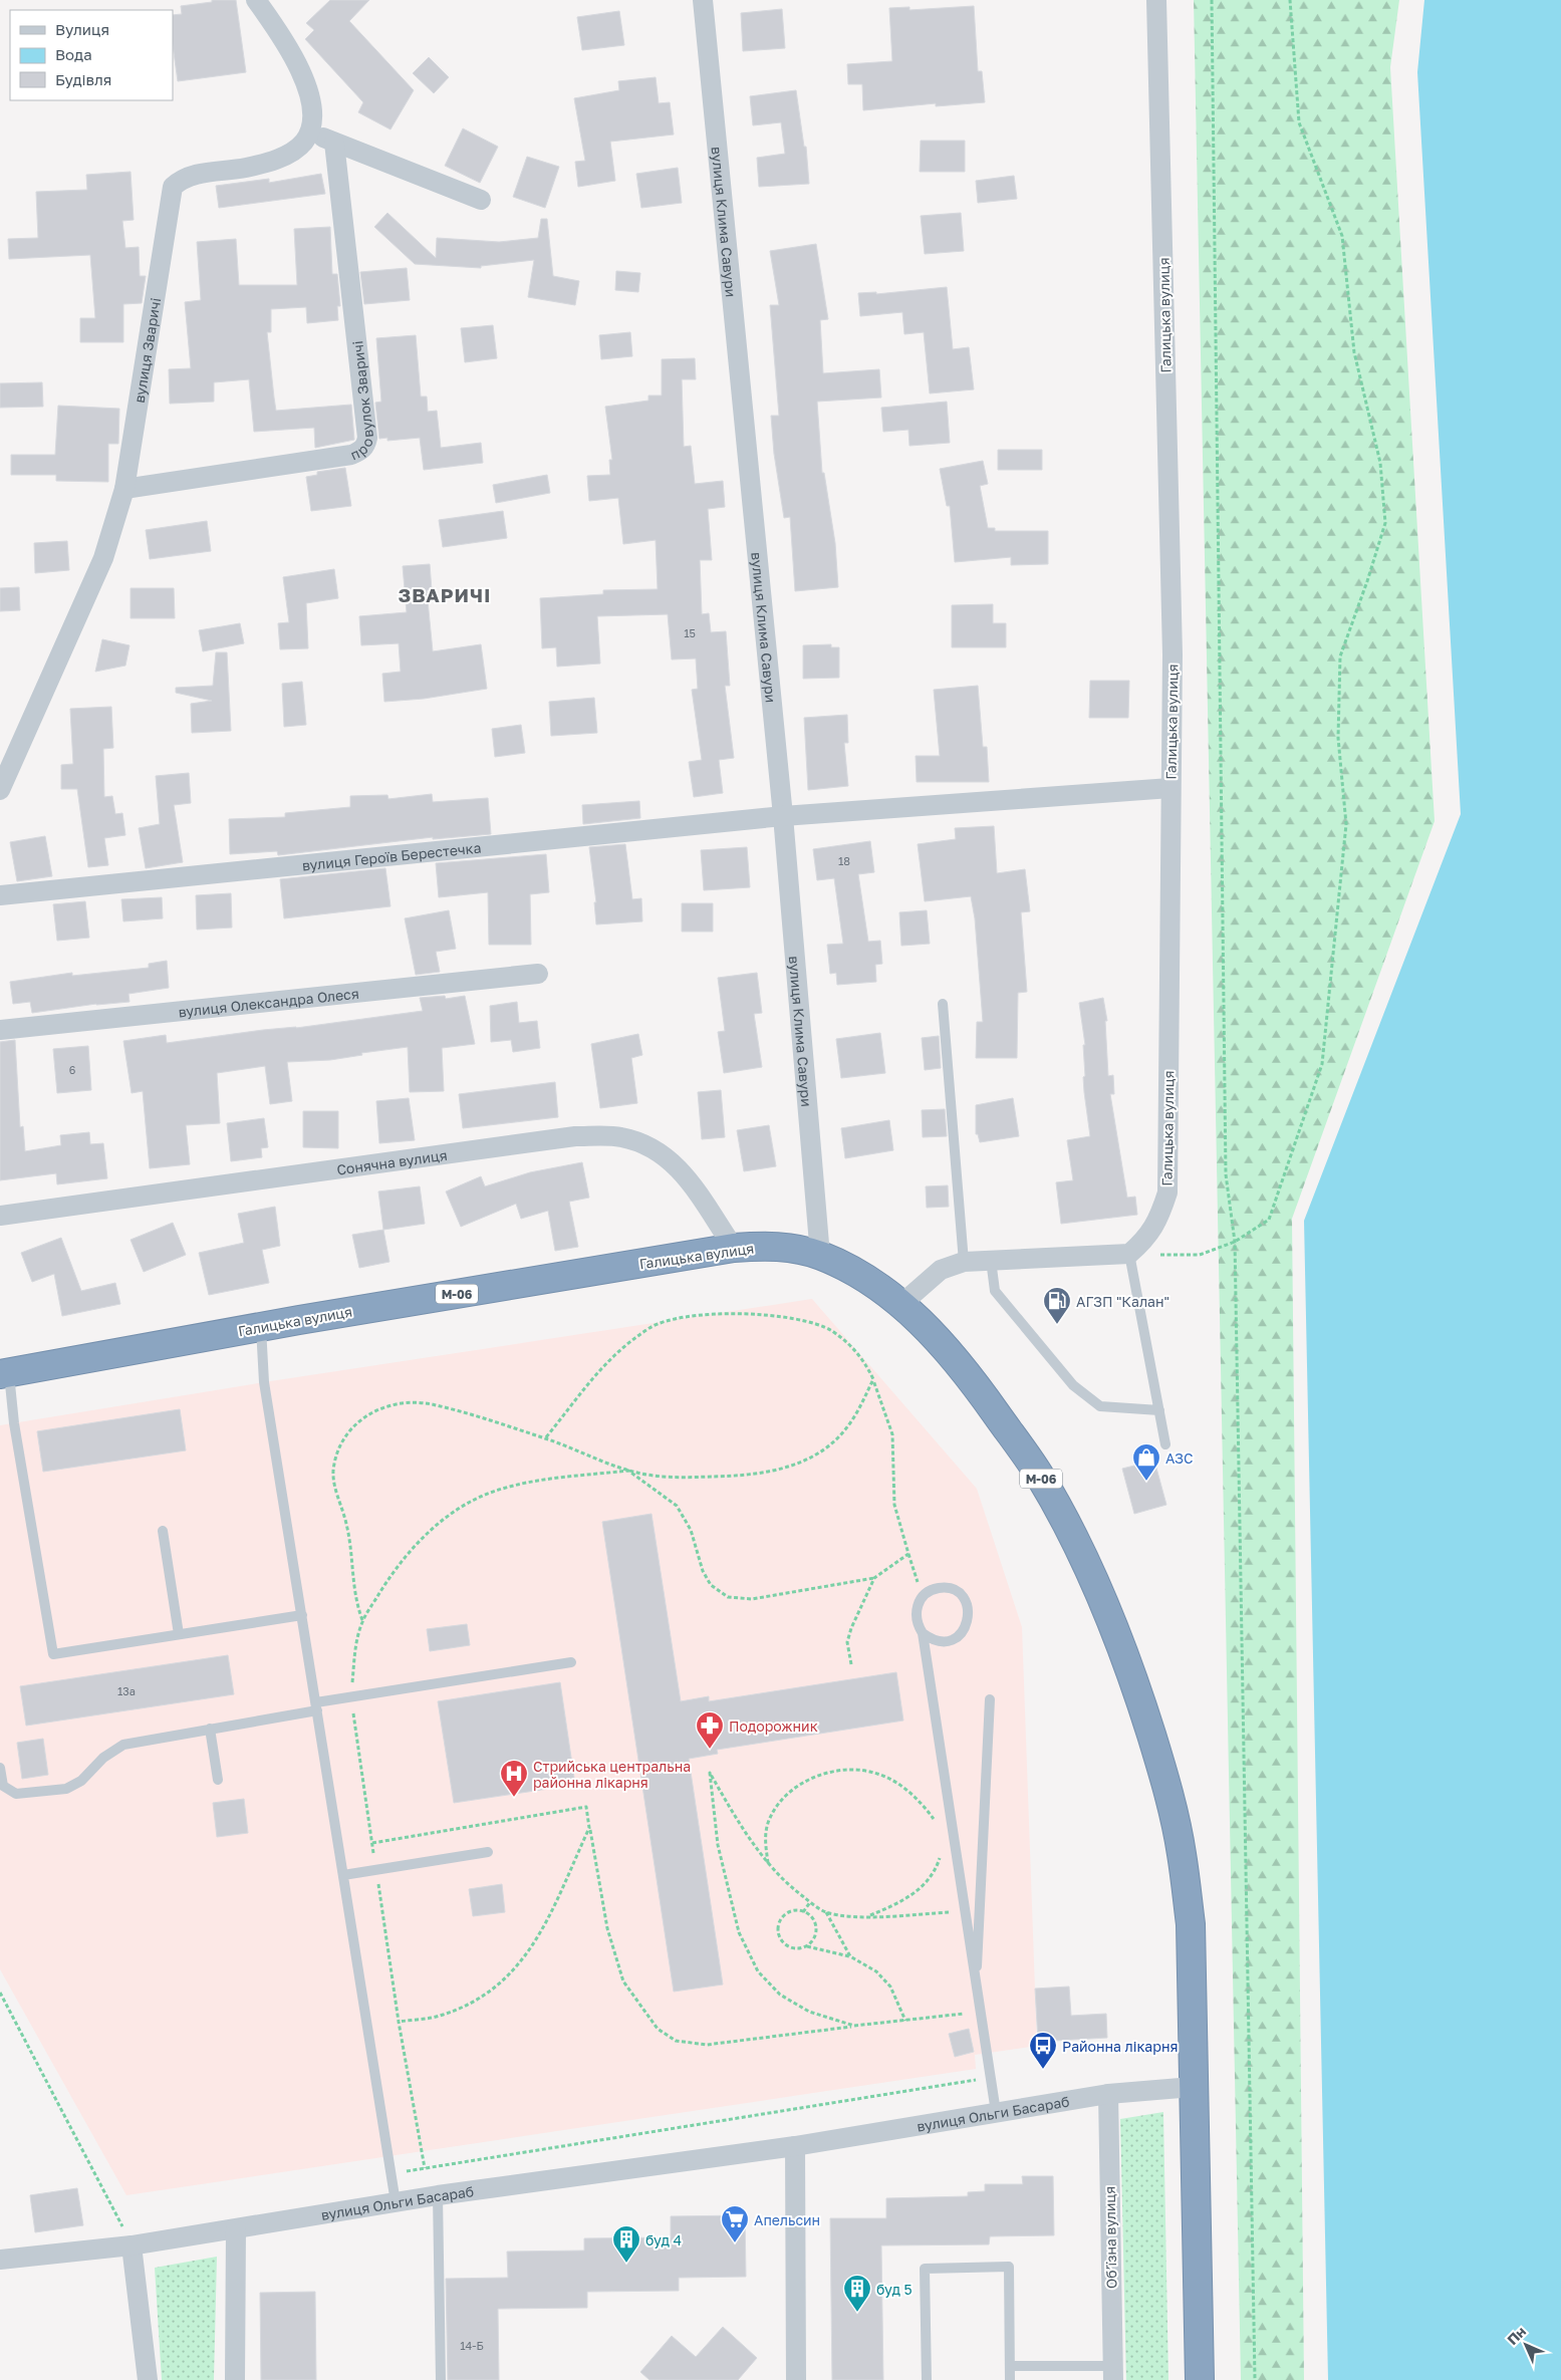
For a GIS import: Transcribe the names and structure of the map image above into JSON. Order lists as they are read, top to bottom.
{
  "streets": {
    "highway": ["Галицька вулиця", "М-06"],
    "street": [
      "вулиця Клима Савури",
      "вулиця Зваричі",
      "провулок Зваричі",
      "вулиця Героїв Берестечка",
      "вулиця Олександра Олеся",
      "Сонячна вулиця",
      "вулиця Ольги Басараб",
      "Обʼїзна вулиця"
    ]
  },
  "crossings": [
    ["вулиця Клима Савури", "Галицька вулиця"],
    ["вулиця Клима Савури", "вулиця Героїв Берестечка"],
    ["Галицька вулиця", "вулиця Героїв Берестечка"],
    ["Галицька вулиця", "Сонячна вулиця"],
    ["Галицька вулиця", "М-06"],
    ["вулиця Зваричі", "провулок Зваричі"],
    ["М-06", "вулиця Ольги Басараб"],
    ["вулиця Ольги Басараб", "Обʼїзна вулиця"]
  ],
  "districts": ["ЗВАРИЧІ"],
  "places": {
    "fuel station": ["АГЗП \"Калан\""],
    "shop": ["АЗС"],
    "pharmacy": ["Подорожник"],
    "hospital": ["Стрийська центральна районна лікарня"],
    "bus stop": ["Районна лікарня"],
    "supermarket": ["Апельсин"],
    "building": ["буд 4", "буд 5"]
  },
  "house_numbers": [
    "15",
    "18",
    "6",
    "13а",
    "14-Б"
  ],
  "legend": ["Вулиця", "Вода", "Будівля"],
  "north": "top left"
}
